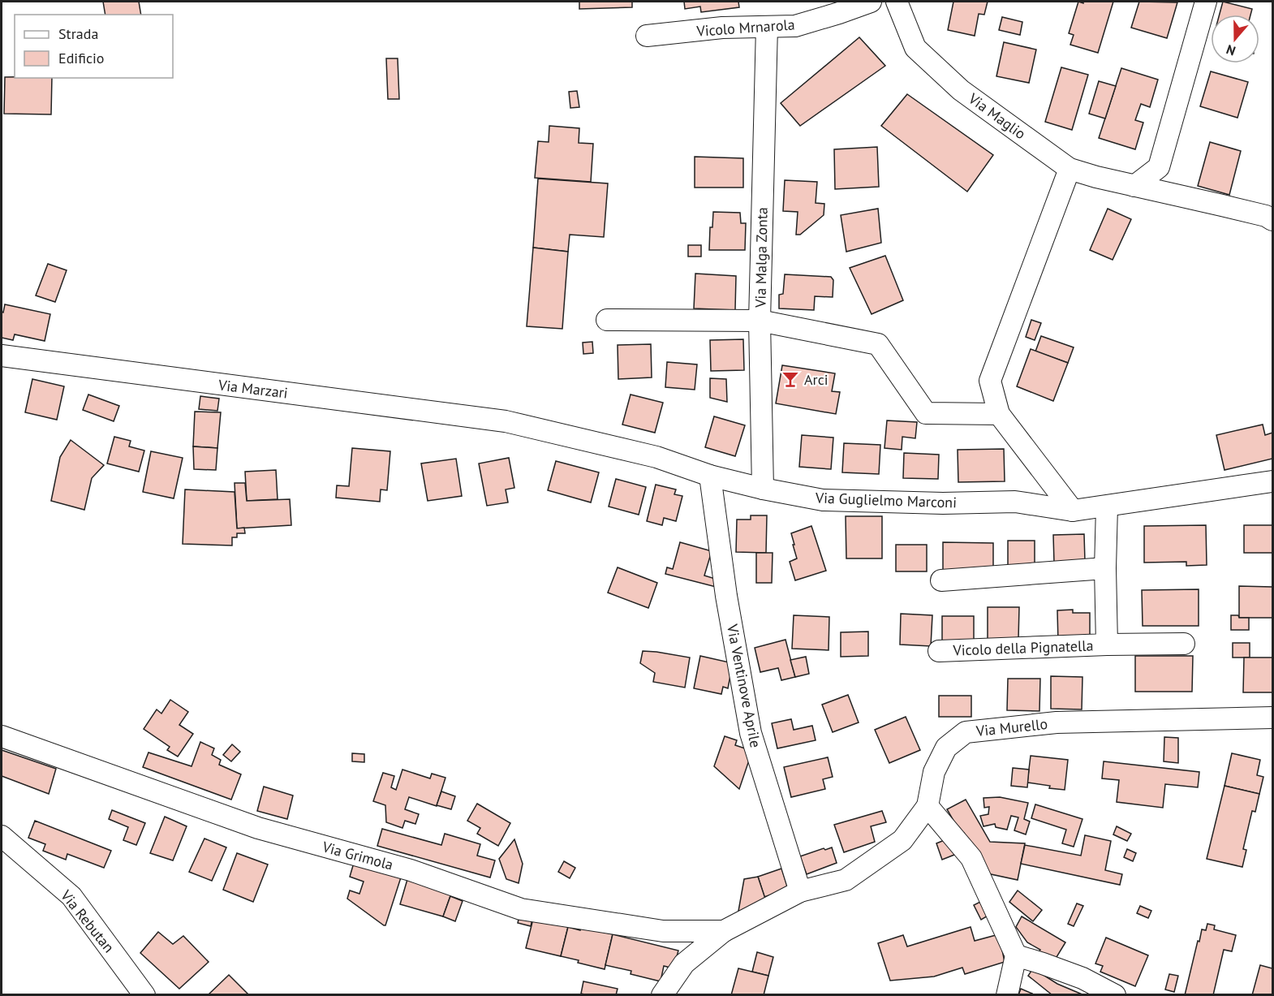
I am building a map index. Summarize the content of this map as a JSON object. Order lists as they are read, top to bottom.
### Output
{
  "streets": {
    "street": [
      "Vicolo Mrnarola",
      "Via Maglio",
      "Via Malga Zonta",
      "Via Marzari",
      "Via Guglielmo Marconi",
      "Vicolo della Pignatella",
      "Via Ventinove Aprile",
      "Via Murello",
      "Via Grimola",
      "Via Rebutan"
    ]
  },
  "crossings": [
    ["Vicolo Mrnarola", "Via Malga Zonta"],
    ["Via Malga Zonta", "Via Guglielmo Marconi"],
    ["Via Marzari", "Via Guglielmo Marconi"],
    ["Via Guglielmo Marconi", "Vicolo della Pignatella"],
    ["Via Guglielmo Marconi", "Via Ventinove Aprile"]
  ],
  "places": {
    "bar": ["Arci"]
  },
  "legend": ["Strada", "Edificio"],
  "north": "bottom"
}
